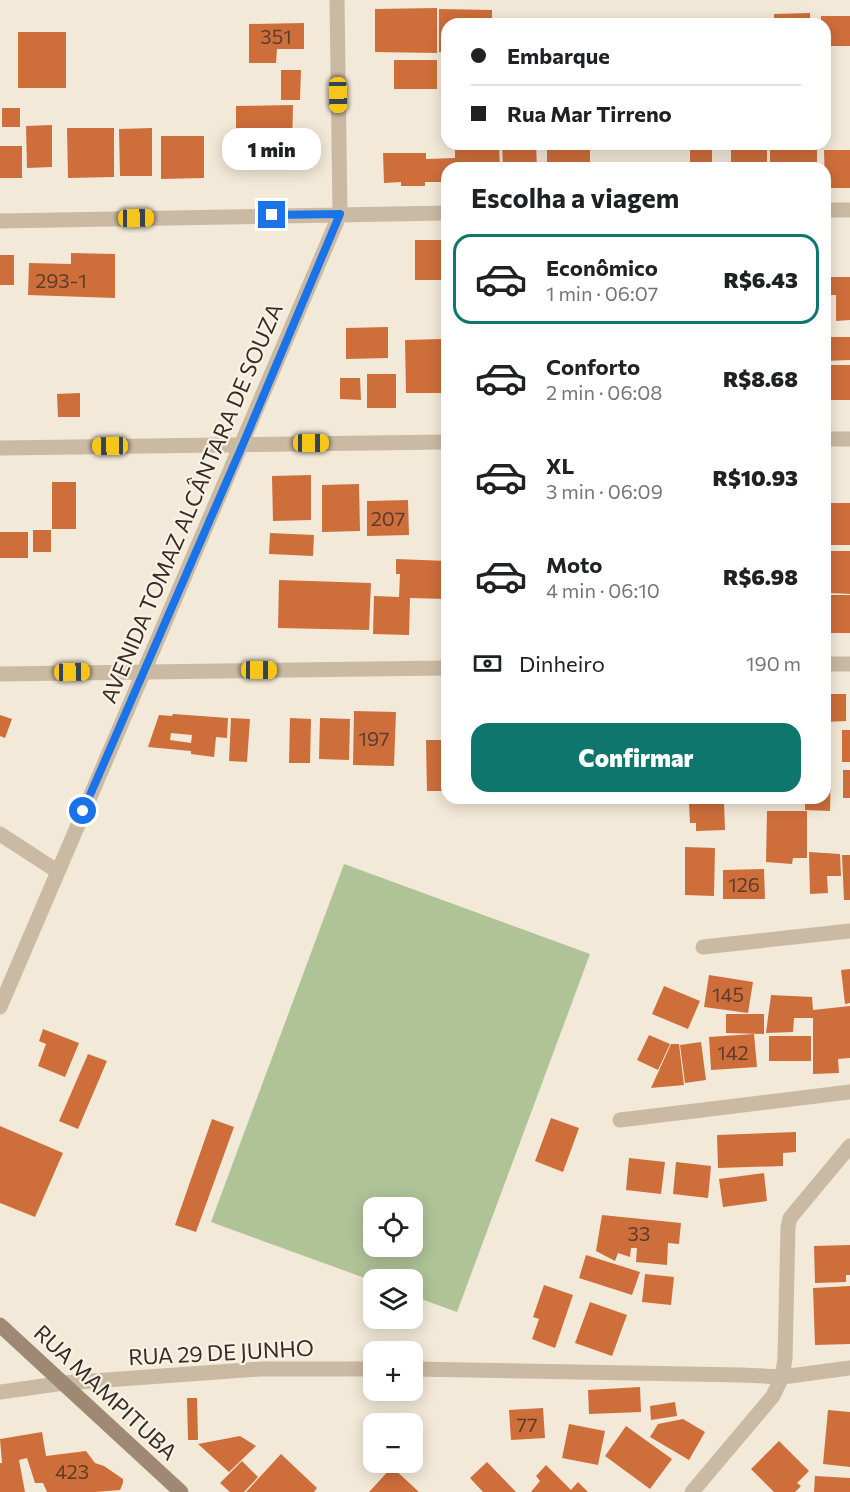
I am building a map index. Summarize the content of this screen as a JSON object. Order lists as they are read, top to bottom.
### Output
{
  "streets": {
    "main road": ["RUA MAMPITUBA"],
    "street": ["AVENIDA TOMAZ ALCÂNTARA DE SOUZA", "RUA 29 DE JUNHO"]
  },
  "crossings": [
    ["RUA 29 DE JUNHO", "RUA MAMPITUBA"]
  ],
  "house_numbers": [
    "351",
    "293-1",
    "207",
    "197",
    "126",
    "145",
    "142",
    "33",
    "77",
    "423"
  ],
  "page": {
    "banner": ["Embarque", "Rua Mar Tirreno"],
    "bubble": "1 min",
    "heading": "Escolha a viagem",
    "list": [
      {
        "name": "Econômico",
        "note": "1 min · 06:07",
        "value": "R$6.43"
      },
      {
        "name": "Conforto",
        "note": "2 min · 06:08",
        "value": "R$8.68"
      },
      {
        "name": "XL",
        "note": "3 min · 06:09",
        "value": "R$10.93"
      },
      {
        "name": "Moto",
        "note": "4 min · 06:10",
        "value": "R$6.98"
      }
    ],
    "pay": ["Dinheiro", "190 m"],
    "buttons": "Confirmar",
    "map_buttons": ["+", "−"]
  }
}
